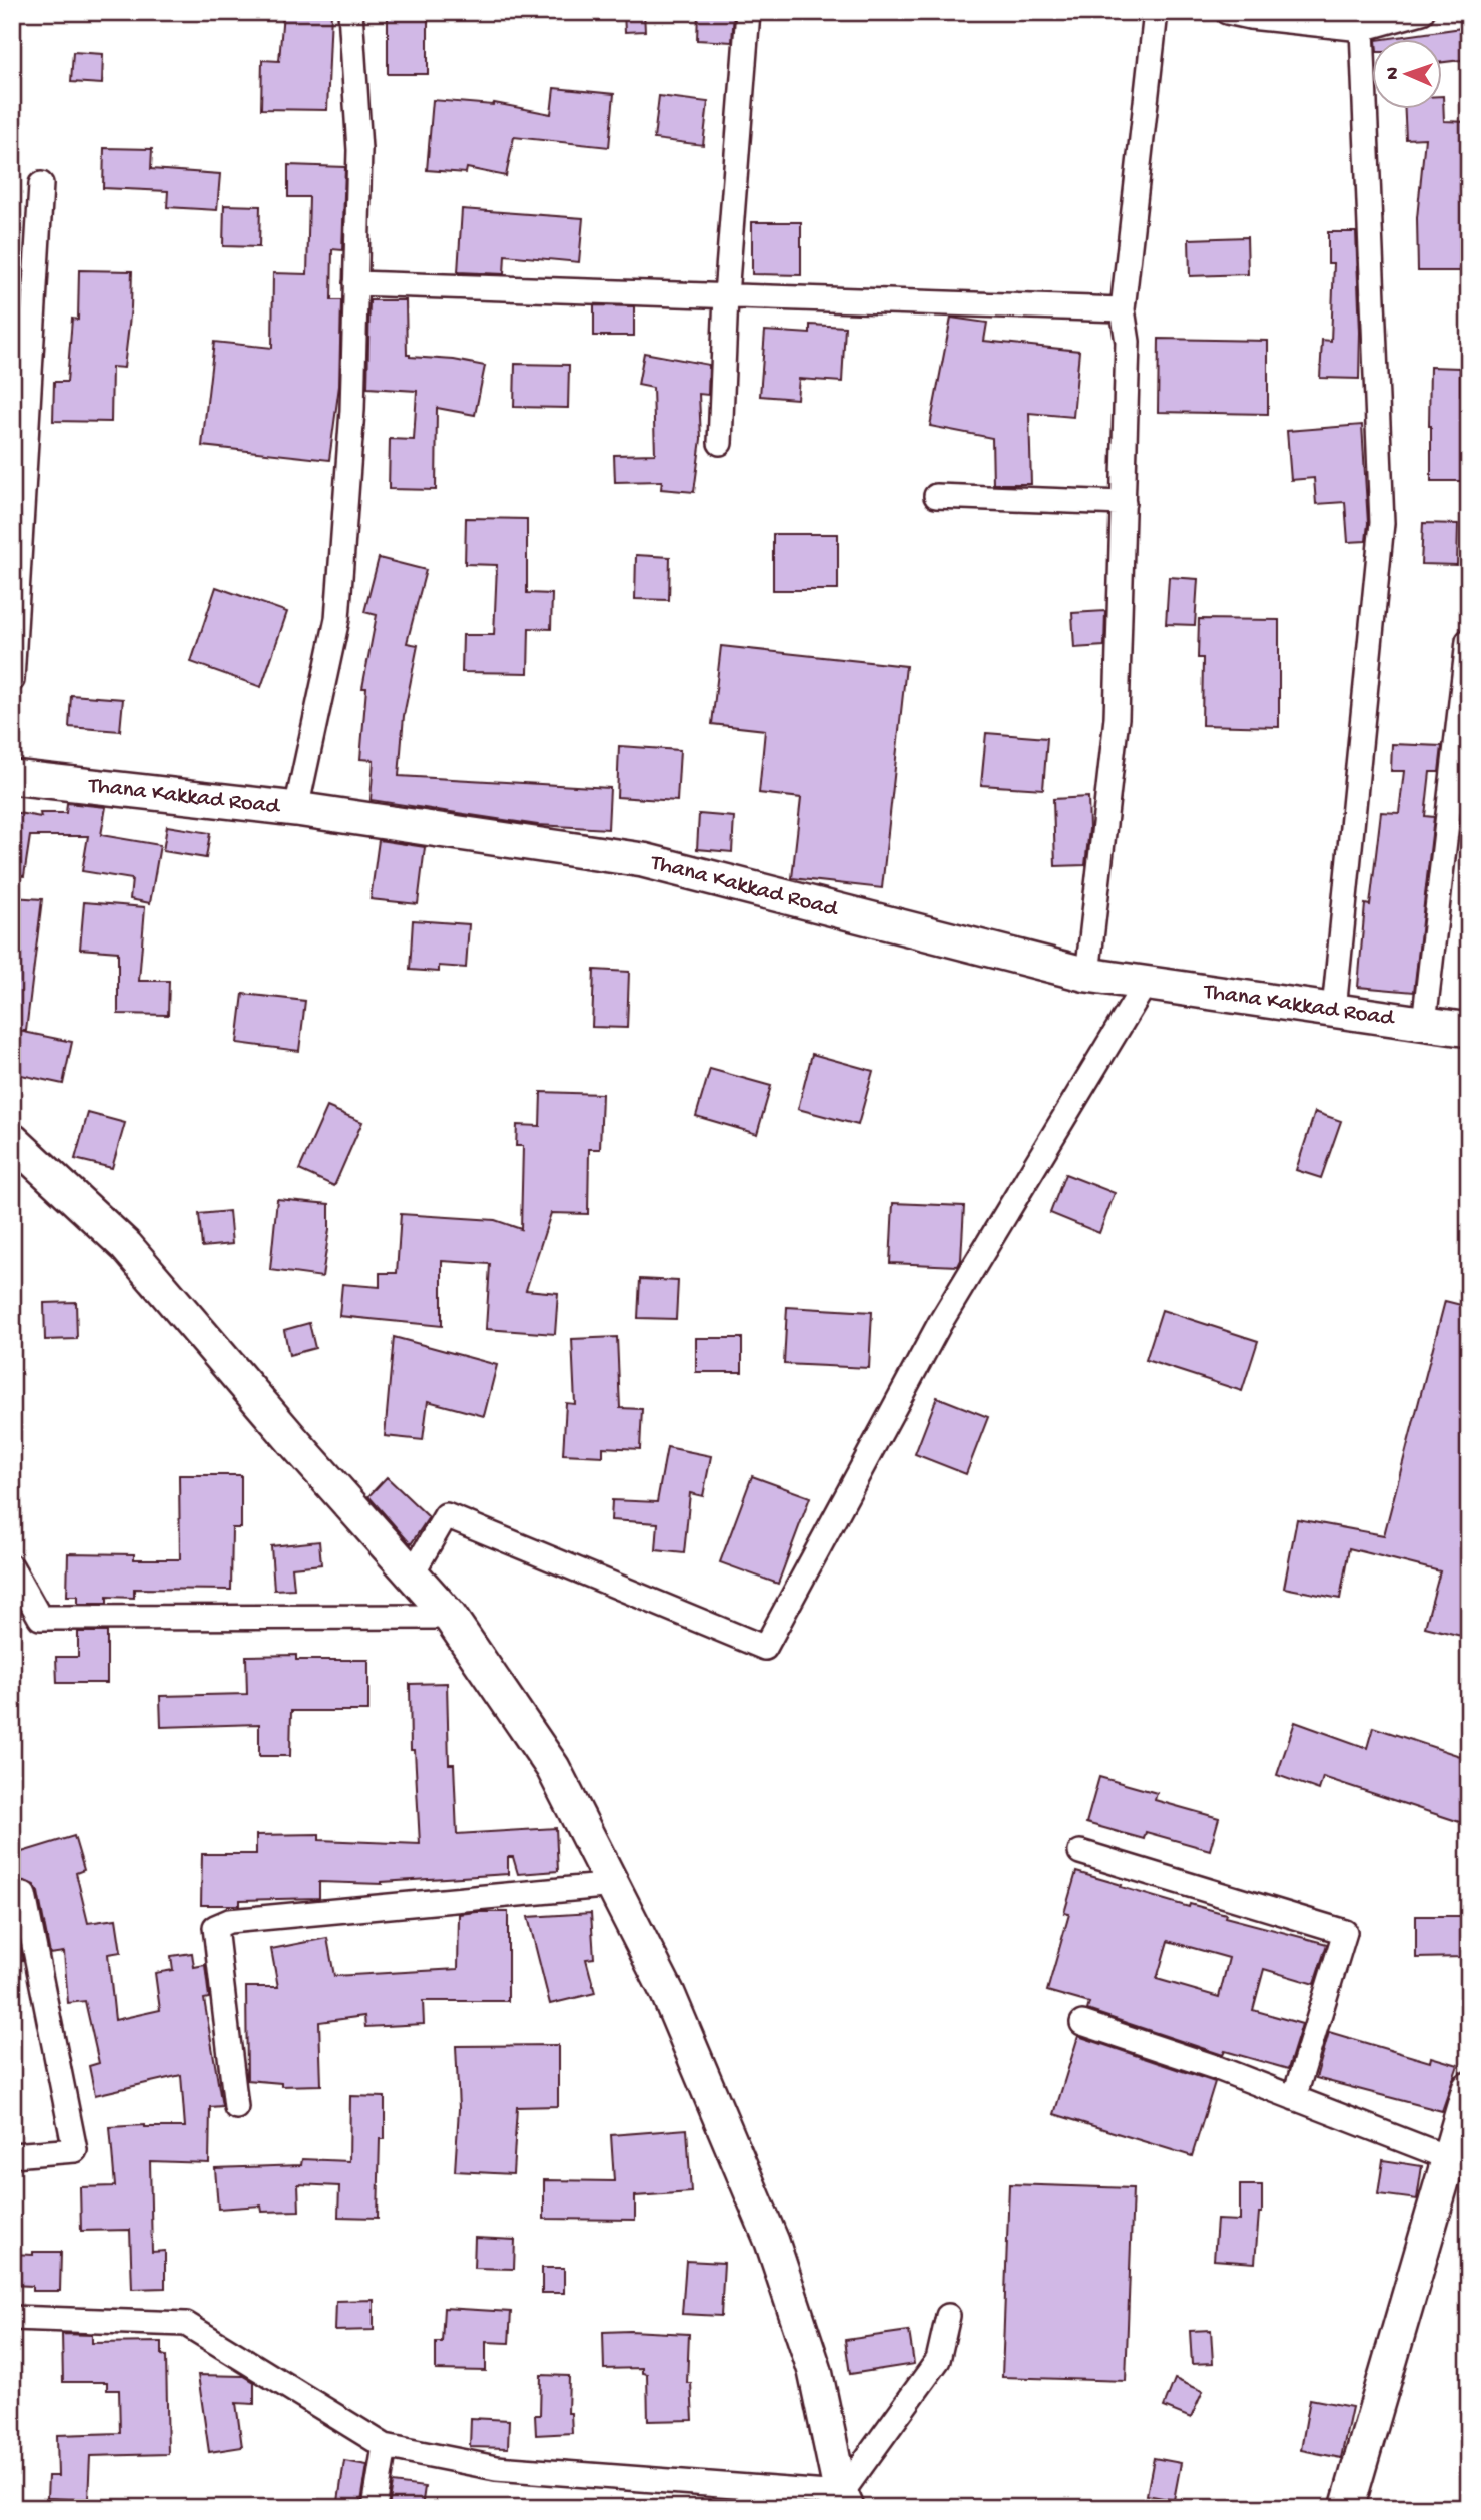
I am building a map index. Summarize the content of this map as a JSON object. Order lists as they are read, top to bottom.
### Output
{
  "streets": {
    "main road": ["Thana Kakkad Road"]
  },
  "north": "left"
}
